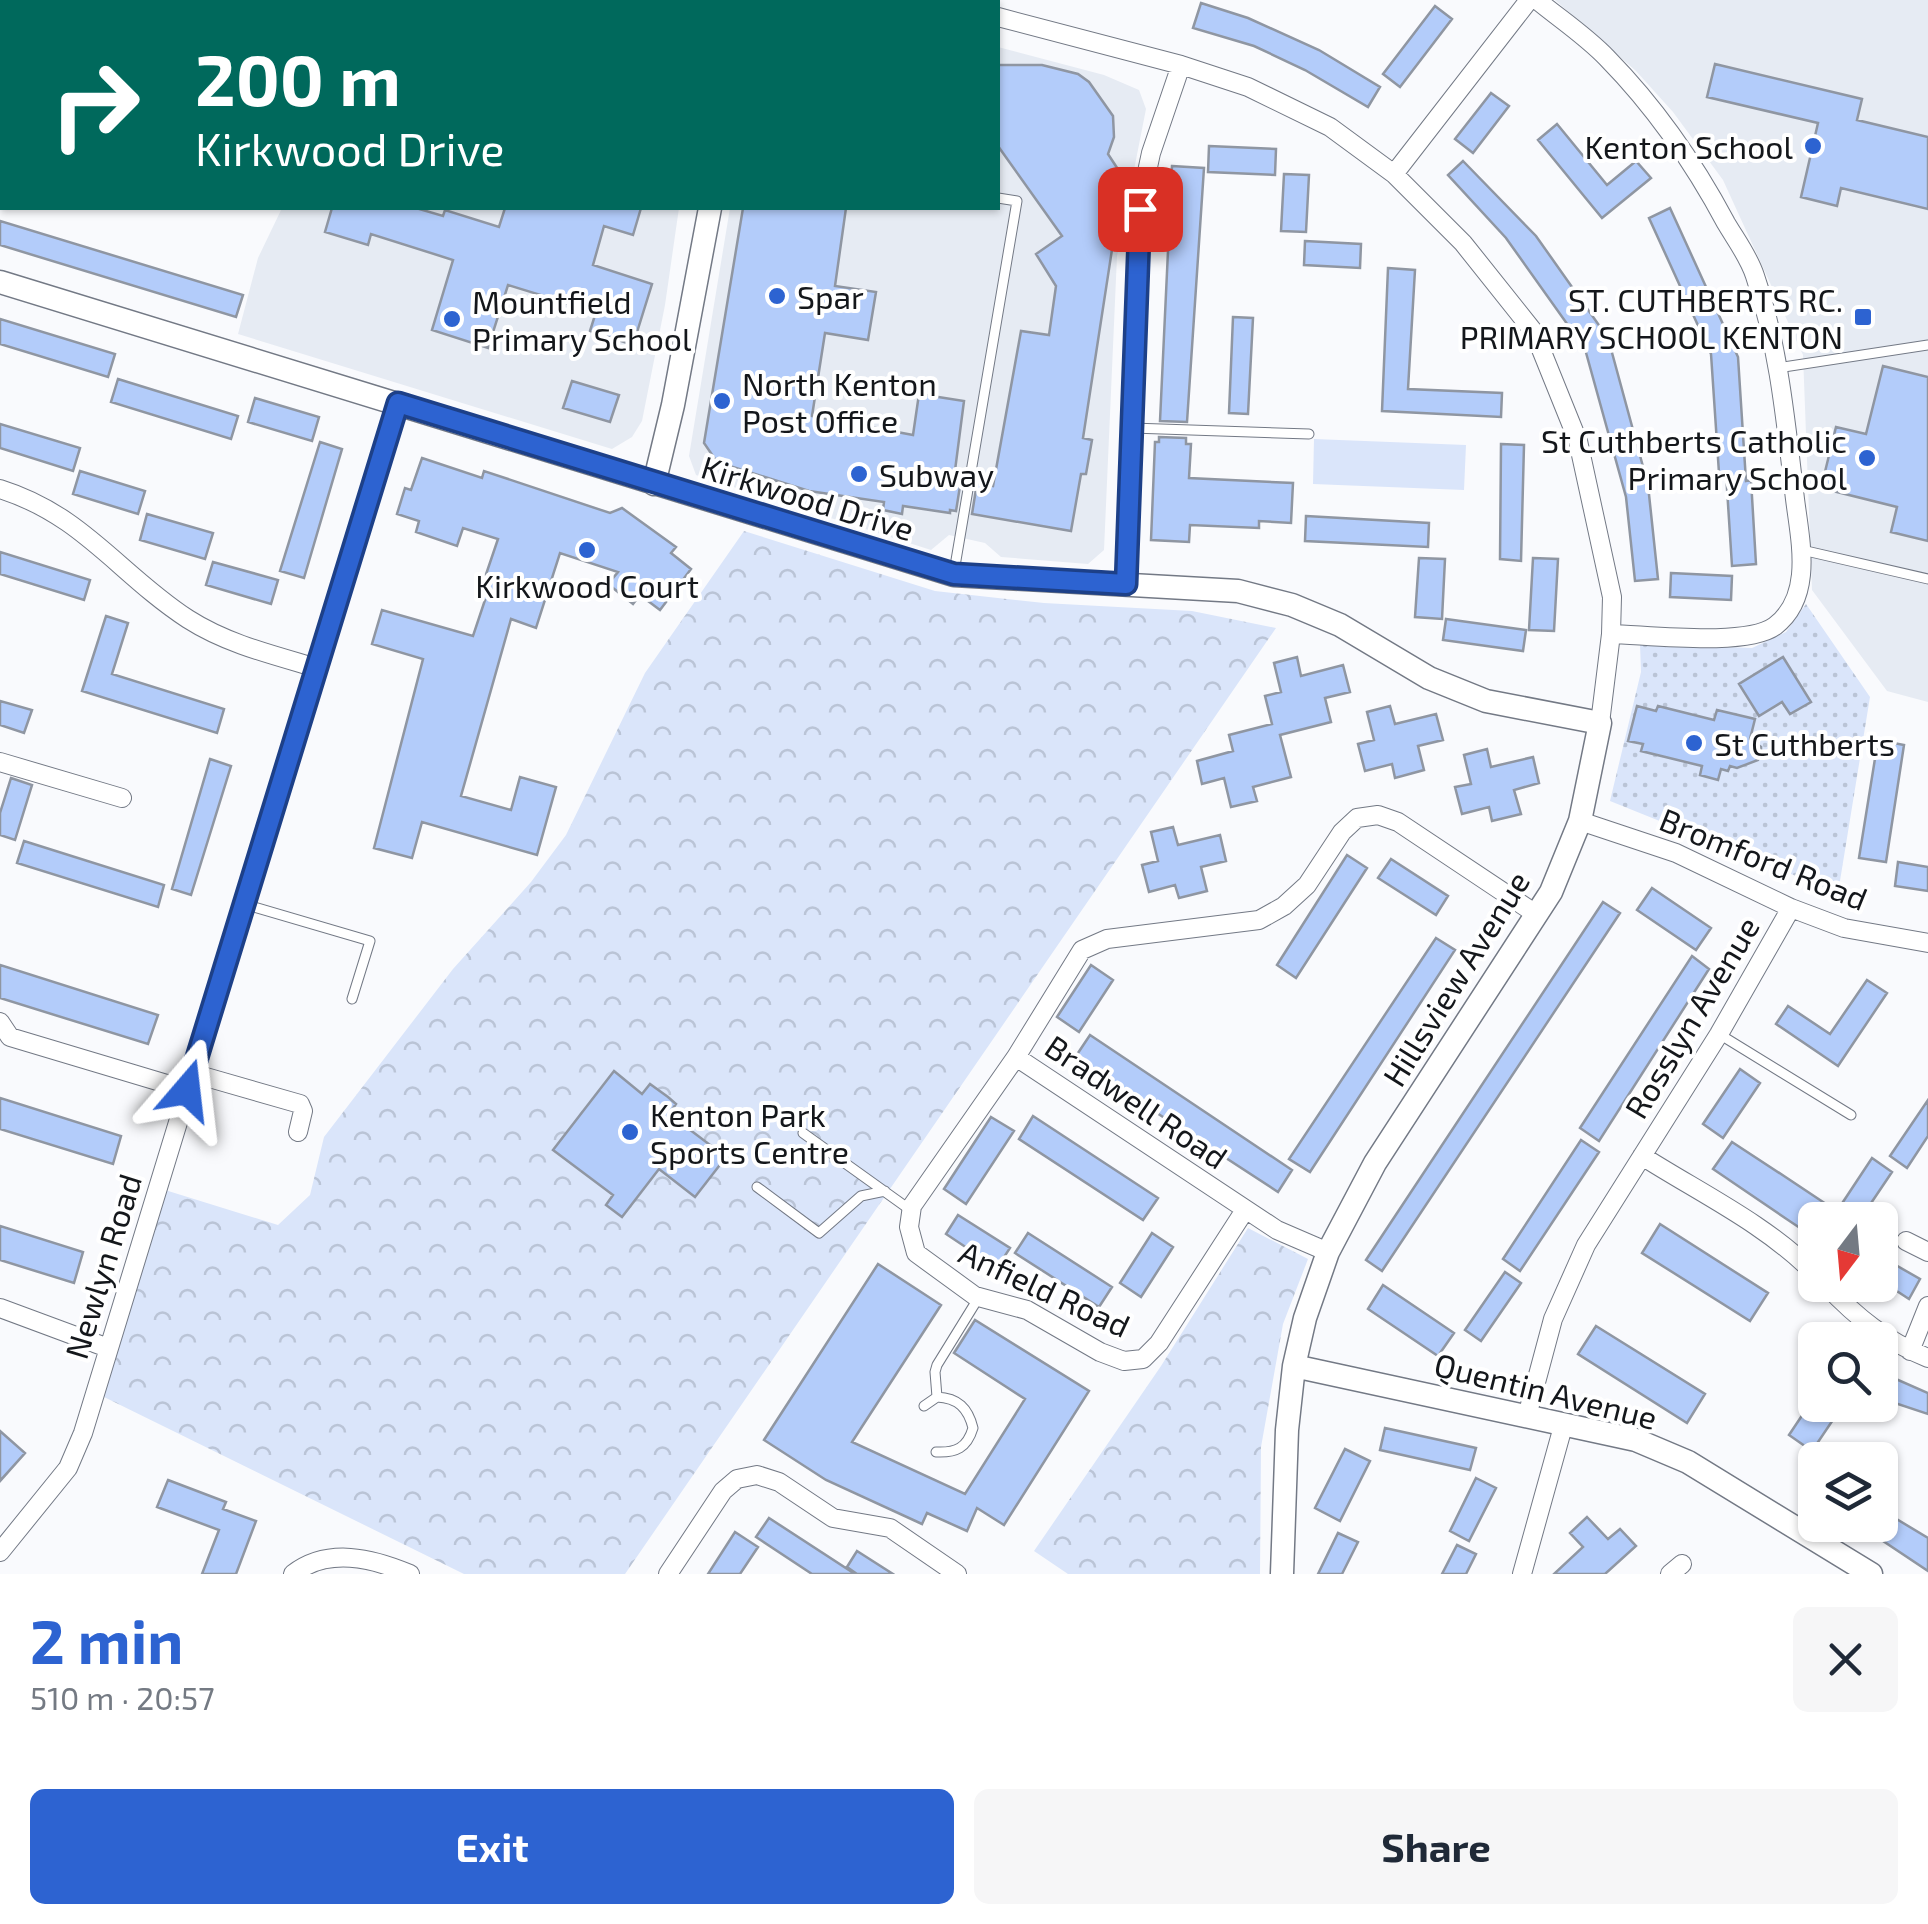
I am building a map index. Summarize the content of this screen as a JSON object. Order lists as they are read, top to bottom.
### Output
{
  "streets": {
    "street": [
      "Kirkwood Drive",
      "Bromford Road",
      "Hillsview Avenue",
      "Rosslyn Avenue",
      "Bradwell Road",
      "Newlyn Road",
      "Anfield Road",
      "Quentin Avenue"
    ]
  },
  "crossings": [
    ["Kirkwood Drive", "Hillsview Avenue"],
    ["Kirkwood Drive", "Newlyn Road"],
    ["Bromford Road", "Hillsview Avenue"],
    ["Bromford Road", "Rosslyn Avenue"],
    ["Hillsview Avenue", "Bradwell Road"],
    ["Hillsview Avenue", "Quentin Avenue"],
    ["Rosslyn Avenue", "Quentin Avenue"],
    ["Bradwell Road", "Anfield Road"]
  ],
  "places": {
    "other": [
      "Kenton School",
      "Spar",
      "Mountfield Primary School",
      "North Kenton Post Office",
      "St Cuthberts Catholic Primary School",
      "Subway",
      "Kirkwood Court",
      "St Cuthberts",
      "Kenton Park Sports Centre"
    ],
    "transit": ["ST. CUTHBERTS RC. PRIMARY SCHOOL KENTON"]
  },
  "north": "bottom",
  "page": {
    "turn": ["200 m", "Kirkwood Drive"],
    "heading": ["2 min", "510 m · 20:57"],
    "buttons": ["Exit", "Share"]
  }
}
